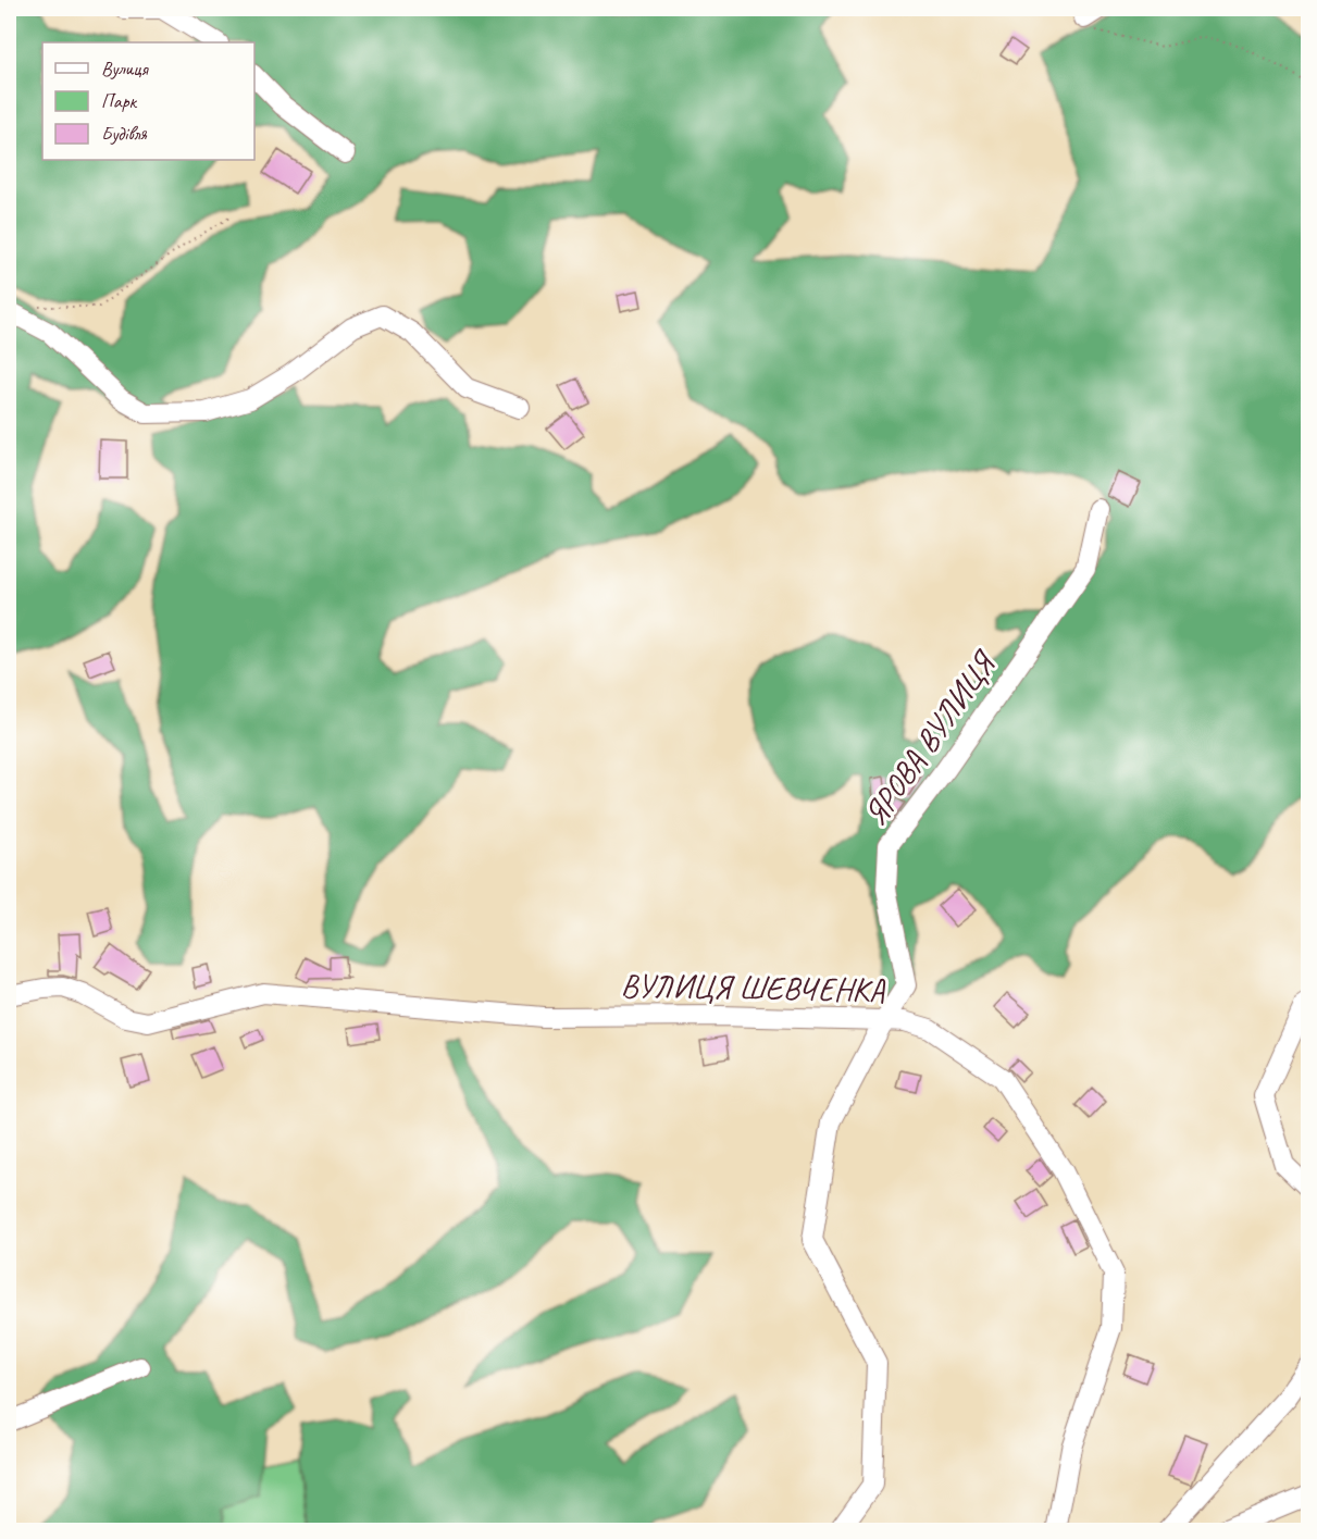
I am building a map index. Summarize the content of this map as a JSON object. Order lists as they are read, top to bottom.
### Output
{
  "streets": {
    "street": ["ЯРОВА ВУЛИЦЯ", "ВУЛИЦЯ ШЕВЧЕНКА"]
  },
  "crossings": [
    ["ЯРОВА ВУЛИЦЯ", "ВУЛИЦЯ ШЕВЧЕНКА"]
  ],
  "legend": ["Вулиця", "Парк", "Будівля"]
}
